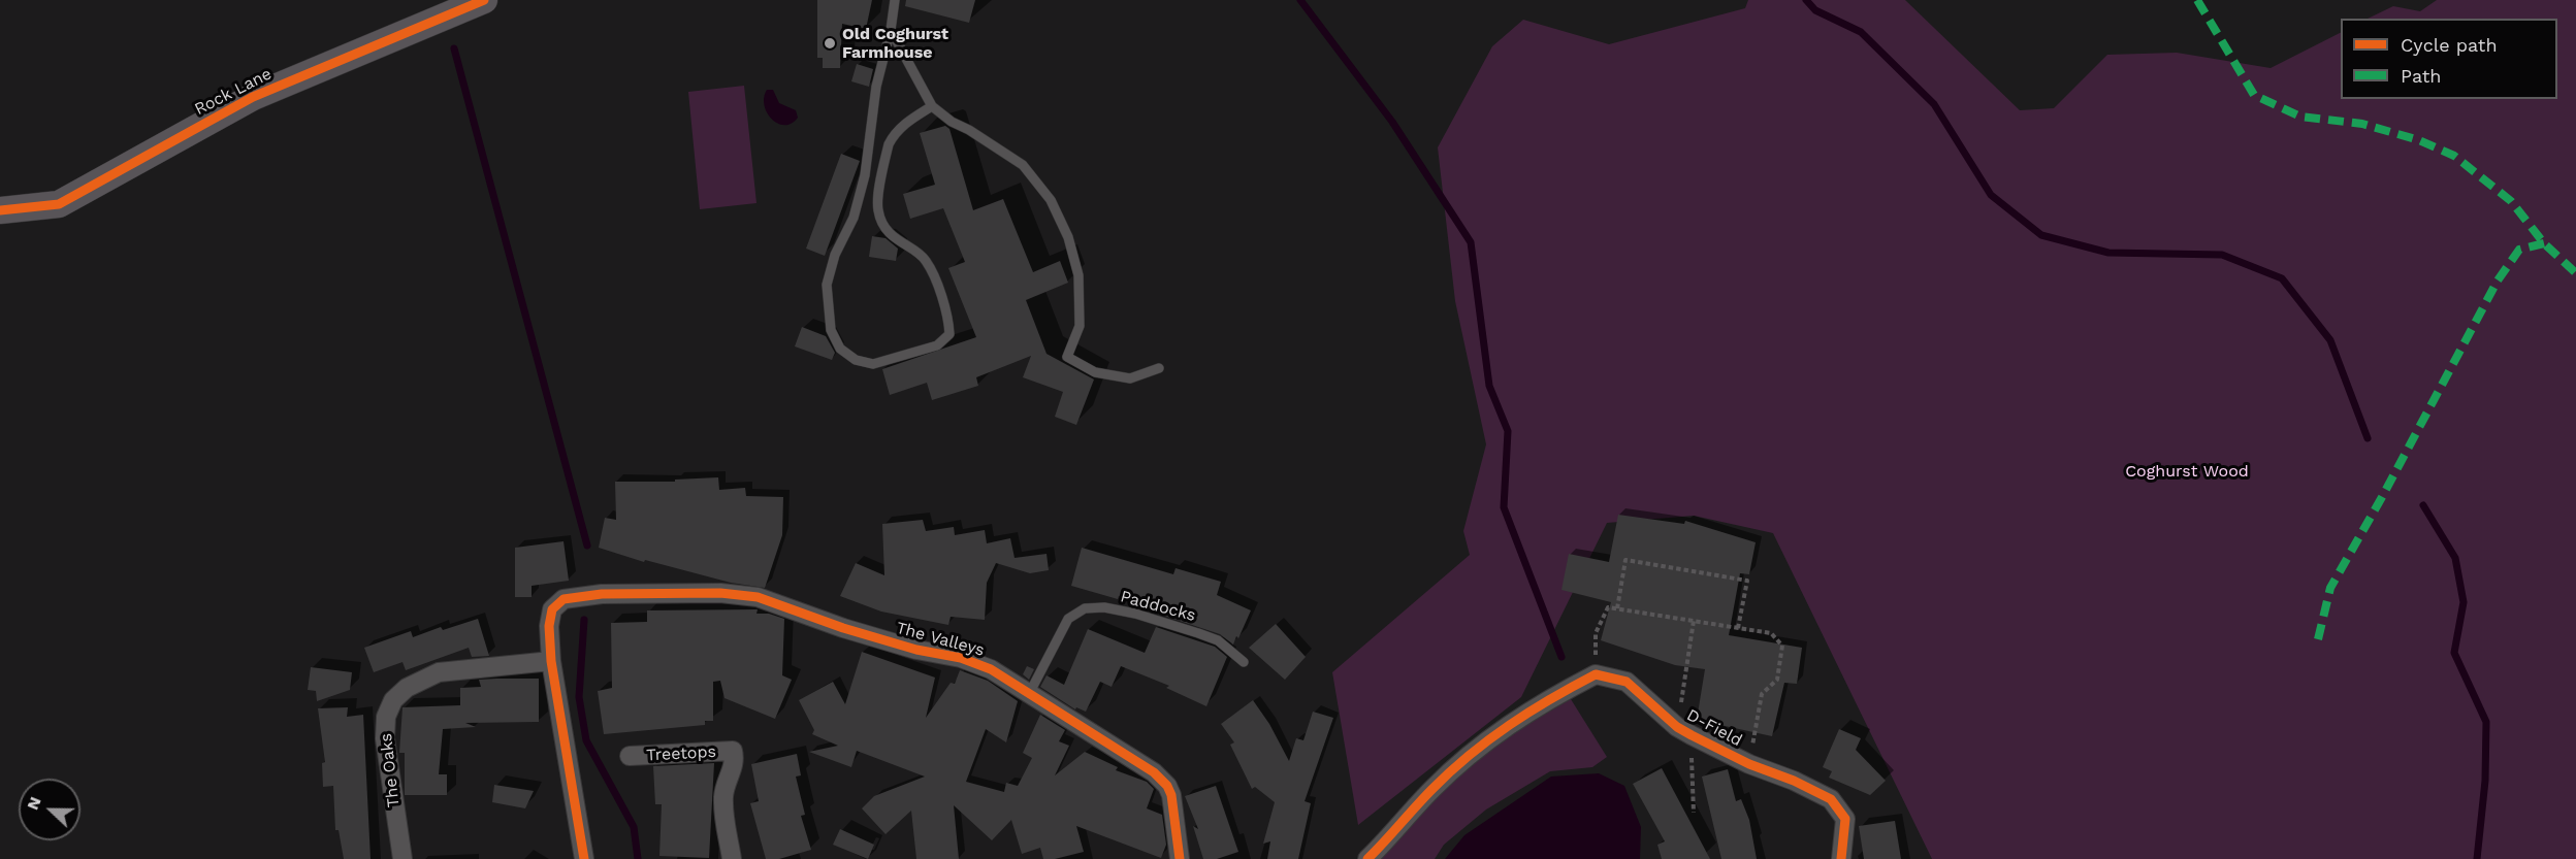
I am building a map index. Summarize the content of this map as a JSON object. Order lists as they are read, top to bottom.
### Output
{
  "streets": {
    "street": [
      "Rock Lane",
      "The Valleys",
      "D-Field",
      "Treetops",
      "The Oaks"
    ],
    "lane": ["Paddocks"]
  },
  "crossings": [
    ["Paddocks", "The Valleys"],
    ["The Valleys", "The Oaks"]
  ],
  "parks": ["Coghurst Wood"],
  "places": ["Old Coghurst Farmhouse"],
  "legend": ["Cycle path", "Path"],
  "north": "left"
}
